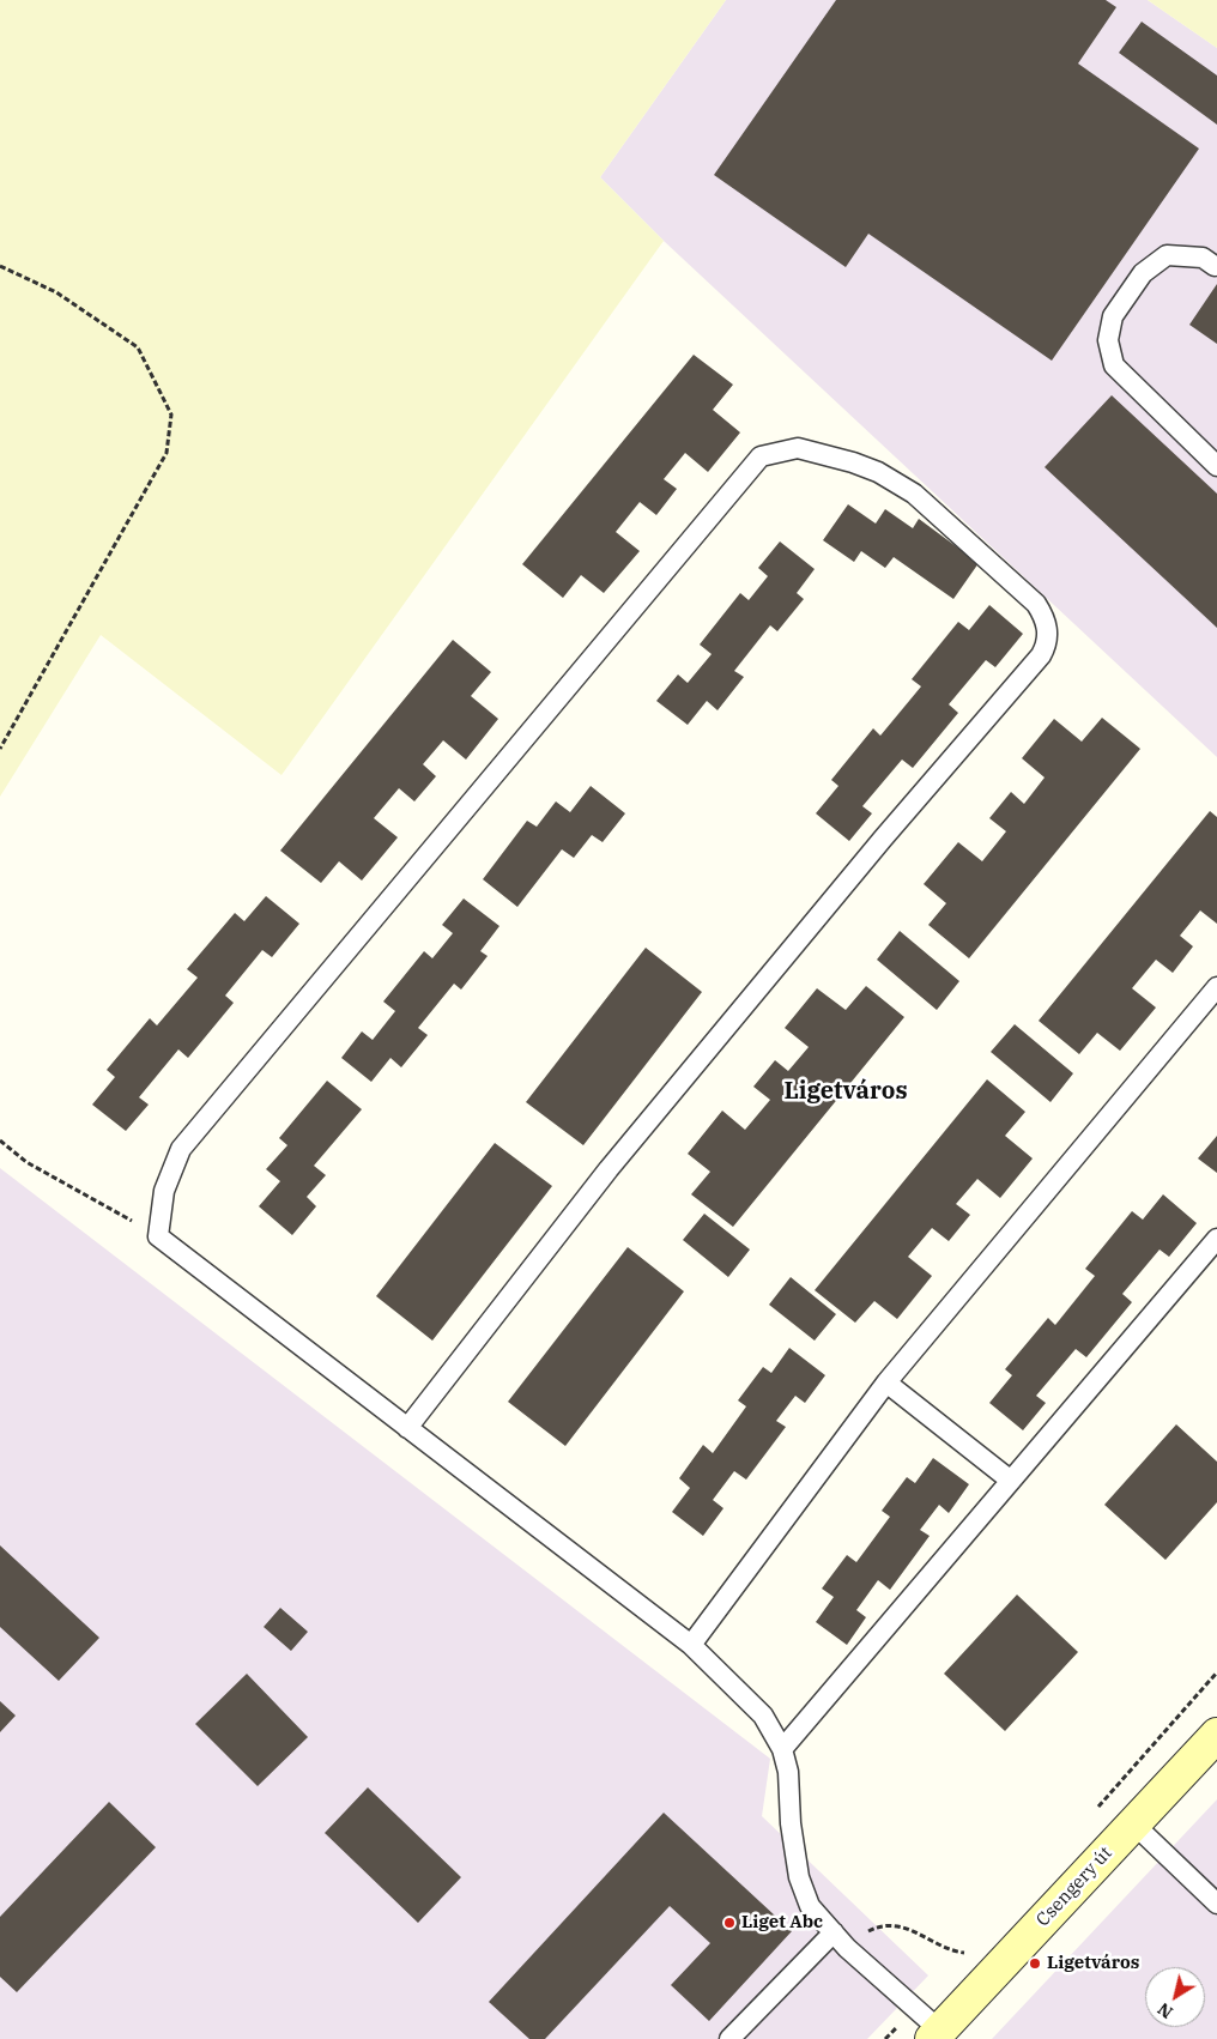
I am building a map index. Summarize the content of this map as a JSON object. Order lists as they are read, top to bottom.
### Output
{
  "streets": {
    "main road": ["Csengery út"]
  },
  "districts": ["Ligetváros"],
  "places": ["Liget Abc", "Ligetváros"],
  "north": "bottom left"
}
